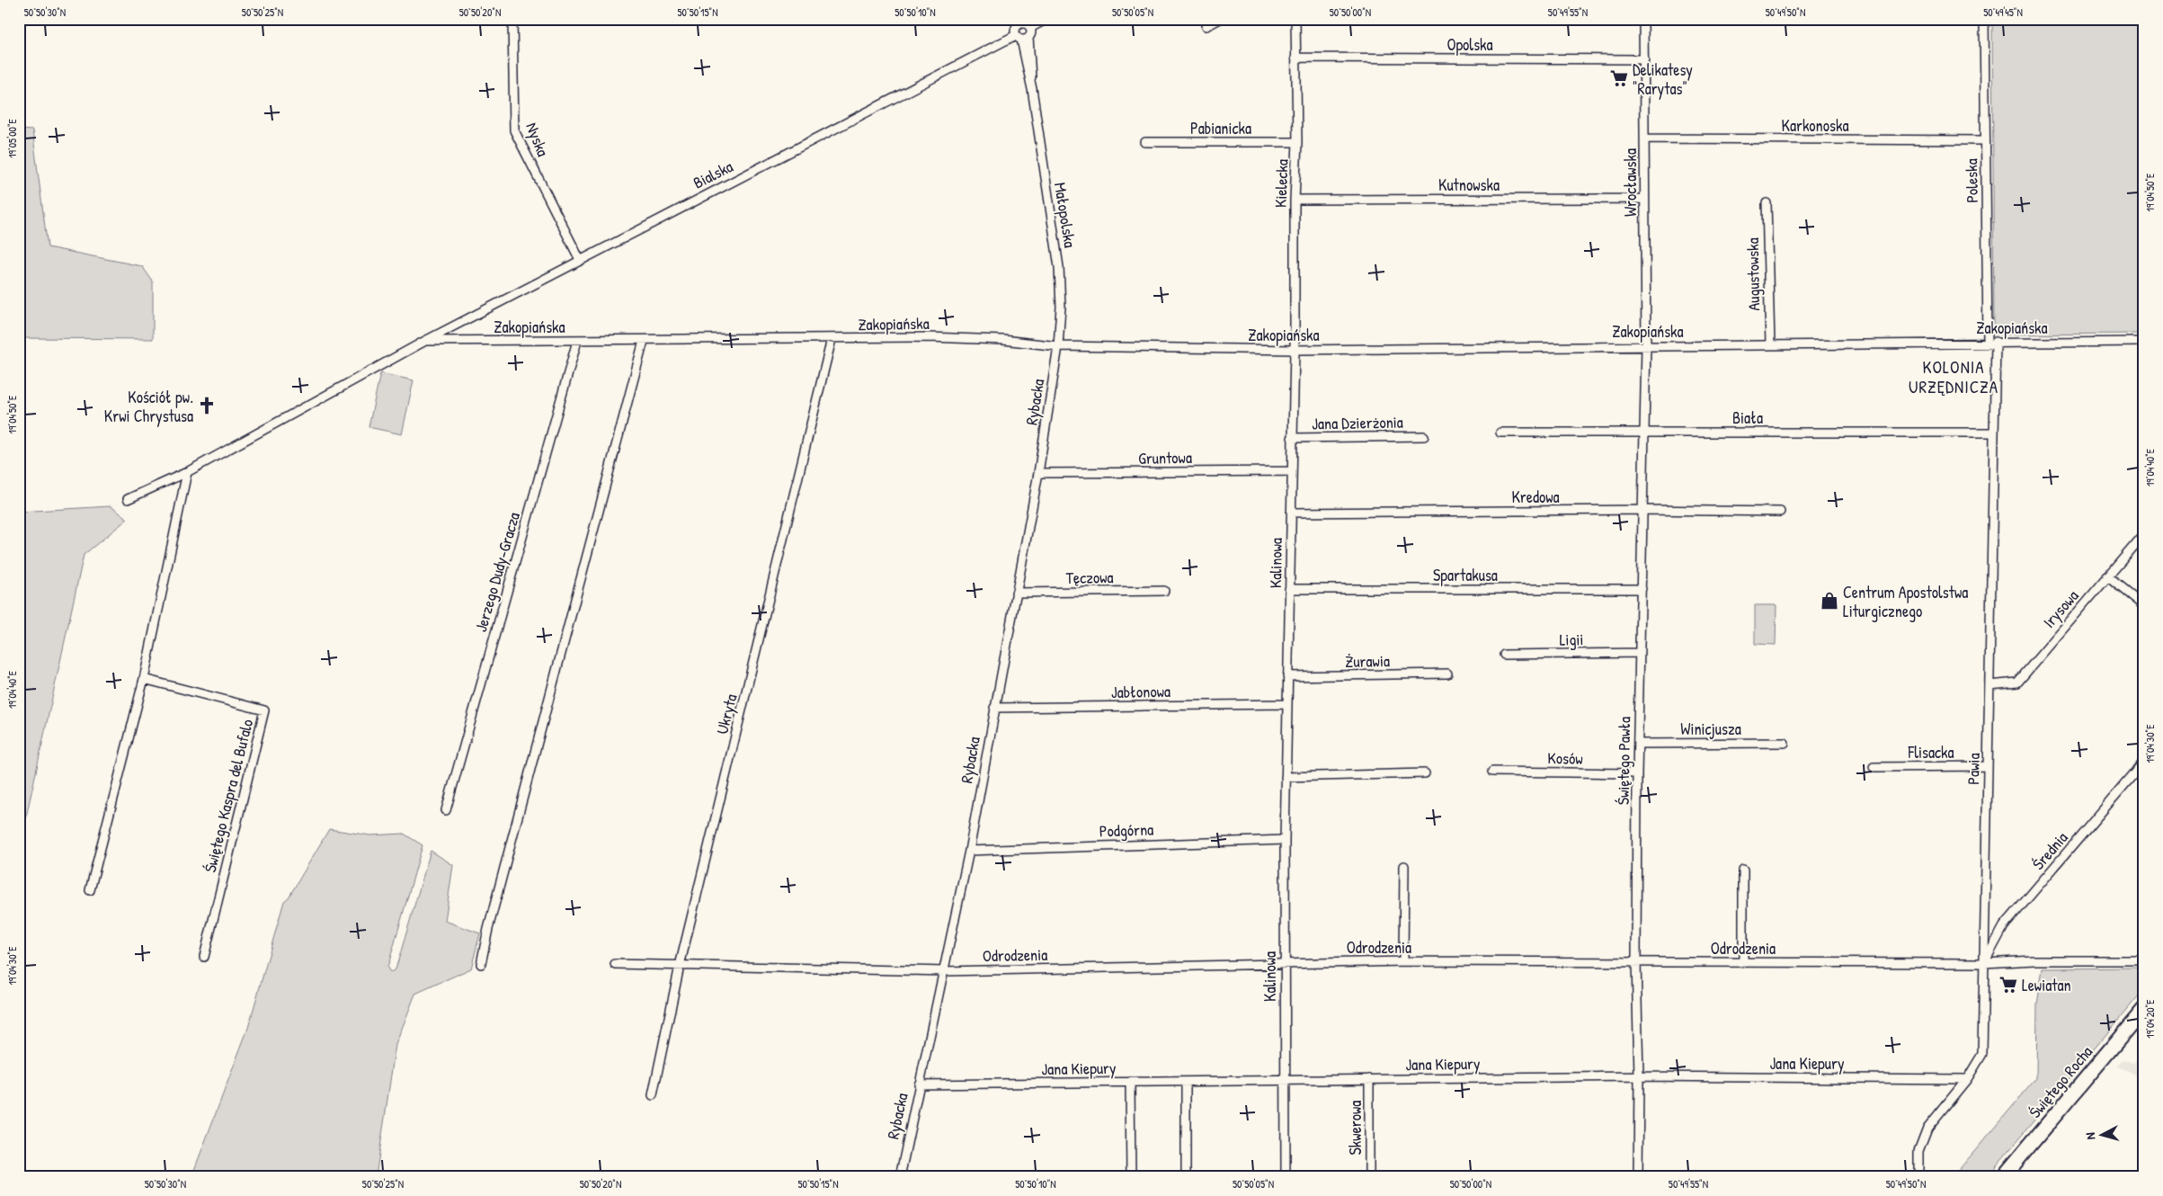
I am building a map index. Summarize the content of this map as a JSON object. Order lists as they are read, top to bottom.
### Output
{
  "streets": {
    "main road": ["Świętego Rocha"],
    "street": [
      "Opolska",
      "Karkonoska",
      "Pabianicka",
      "Nyska",
      "Bialska",
      "Poleska",
      "Wrocławska",
      "Kielecka",
      "Kutnowska",
      "Małopolska",
      "Augustowska",
      "Zakopiańska",
      "Rybacka",
      "Biała",
      "Jana Dzierżonia",
      "Gruntowa",
      "Kredowa",
      "Kalinowa",
      "Jerzego Dudy-Gracza",
      "Spartakusa",
      "Tęczowa",
      "Irysowa",
      "Ligii",
      "Żurawia",
      "Jabłonowa",
      "Ukryta",
      "Winicjusza",
      "Flisacka",
      "Kosów",
      "Świętego Pawła",
      "Pawia",
      "Świętego Kaspra del Bufalo",
      "Podgórna",
      "Średnia",
      "Odrodzenia",
      "Jana Kiepury",
      "Skwerowa"
    ]
  },
  "crossings": [
    ["Opolska", "Wrocławska"],
    ["Opolska", "Kielecka"],
    ["Karkonoska", "Poleska"],
    ["Karkonoska", "Wrocławska"],
    ["Pabianicka", "Kielecka"],
    ["Nyska", "Bialska"],
    ["Bialska", "Małopolska"],
    ["Bialska", "Zakopiańska"],
    ["Poleska", "Zakopiańska"],
    ["Poleska", "Pawia"],
    ["Wrocławska", "Kutnowska"],
    ["Wrocławska", "Zakopiańska"],
    ["Wrocławska", "Świętego Pawła"],
    ["Kielecka", "Kutnowska"],
    ["Kielecka", "Zakopiańska"],
    ["Kielecka", "Kalinowa"],
    ["Małopolska", "Zakopiańska"],
    ["Małopolska", "Rybacka"],
    ["Augustowska", "Zakopiańska"],
    ["Zakopiańska", "Rybacka"],
    ["Zakopiańska", "Kalinowa"],
    ["Zakopiańska", "Jerzego Dudy-Gracza"],
    ["Zakopiańska", "Ukryta"],
    ["Zakopiańska", "Świętego Pawła"],
    ["Zakopiańska", "Pawia"],
    ["Rybacka", "Gruntowa"],
    ["Rybacka", "Tęczowa"],
    ["Rybacka", "Jabłonowa"],
    ["Rybacka", "Podgórna"],
    ["Rybacka", "Odrodzenia"],
    ["Rybacka", "Jana Kiepury"],
    ["Biała", "Świętego Pawła"],
    ["Biała", "Pawia"],
    ["Jana Dzierżonia", "Kalinowa"],
    ["Gruntowa", "Kalinowa"],
    ["Kredowa", "Kalinowa"],
    ["Kredowa", "Świętego Pawła"],
    ["Kalinowa", "Spartakusa"],
    ["Kalinowa", "Żurawia"],
    ["Kalinowa", "Jabłonowa"],
    ["Kalinowa", "Podgórna"],
    ["Kalinowa", "Odrodzenia"],
    ["Kalinowa", "Jana Kiepury"],
    ["Spartakusa", "Świętego Pawła"],
    ["Irysowa", "Pawia"],
    ["Ligii", "Świętego Pawła"],
    ["Ukryta", "Odrodzenia"],
    ["Winicjusza", "Świętego Pawła"],
    ["Flisacka", "Pawia"],
    ["Kosów", "Świętego Pawła"],
    ["Świętego Pawła", "Odrodzenia"],
    ["Świętego Pawła", "Jana Kiepury"],
    ["Pawia", "Średnia"],
    ["Pawia", "Odrodzenia"],
    ["Pawia", "Jana Kiepury"],
    ["Średnia", "Odrodzenia"],
    ["Jana Kiepury", "Skwerowa"]
  ],
  "districts": ["KOLONIA URZĘDNICZA"],
  "places": {
    "supermarket": ["Delikatesy \"Rarytas\"", "Lewiatan"],
    "church": ["Kościół pw. Krwi Chrystusa"],
    "shop": ["Centrum Apostolstwa Liturgicznego"]
  },
  "north": "left",
  "coordinates": [
    "50°50'30\"N",
    "50°50'25\"N",
    "50°50'20\"N",
    "50°50'15\"N",
    "50°50'10\"N",
    "50°50'05\"N",
    "50°50'00\"N",
    "50°49'55\"N",
    "50°49'50\"N",
    "50°49'45\"N",
    "19°05'00\"E",
    "19°04'50\"E",
    "19°04'40\"E",
    "19°04'30\"E",
    "19°04'20\"E"
  ]
}
